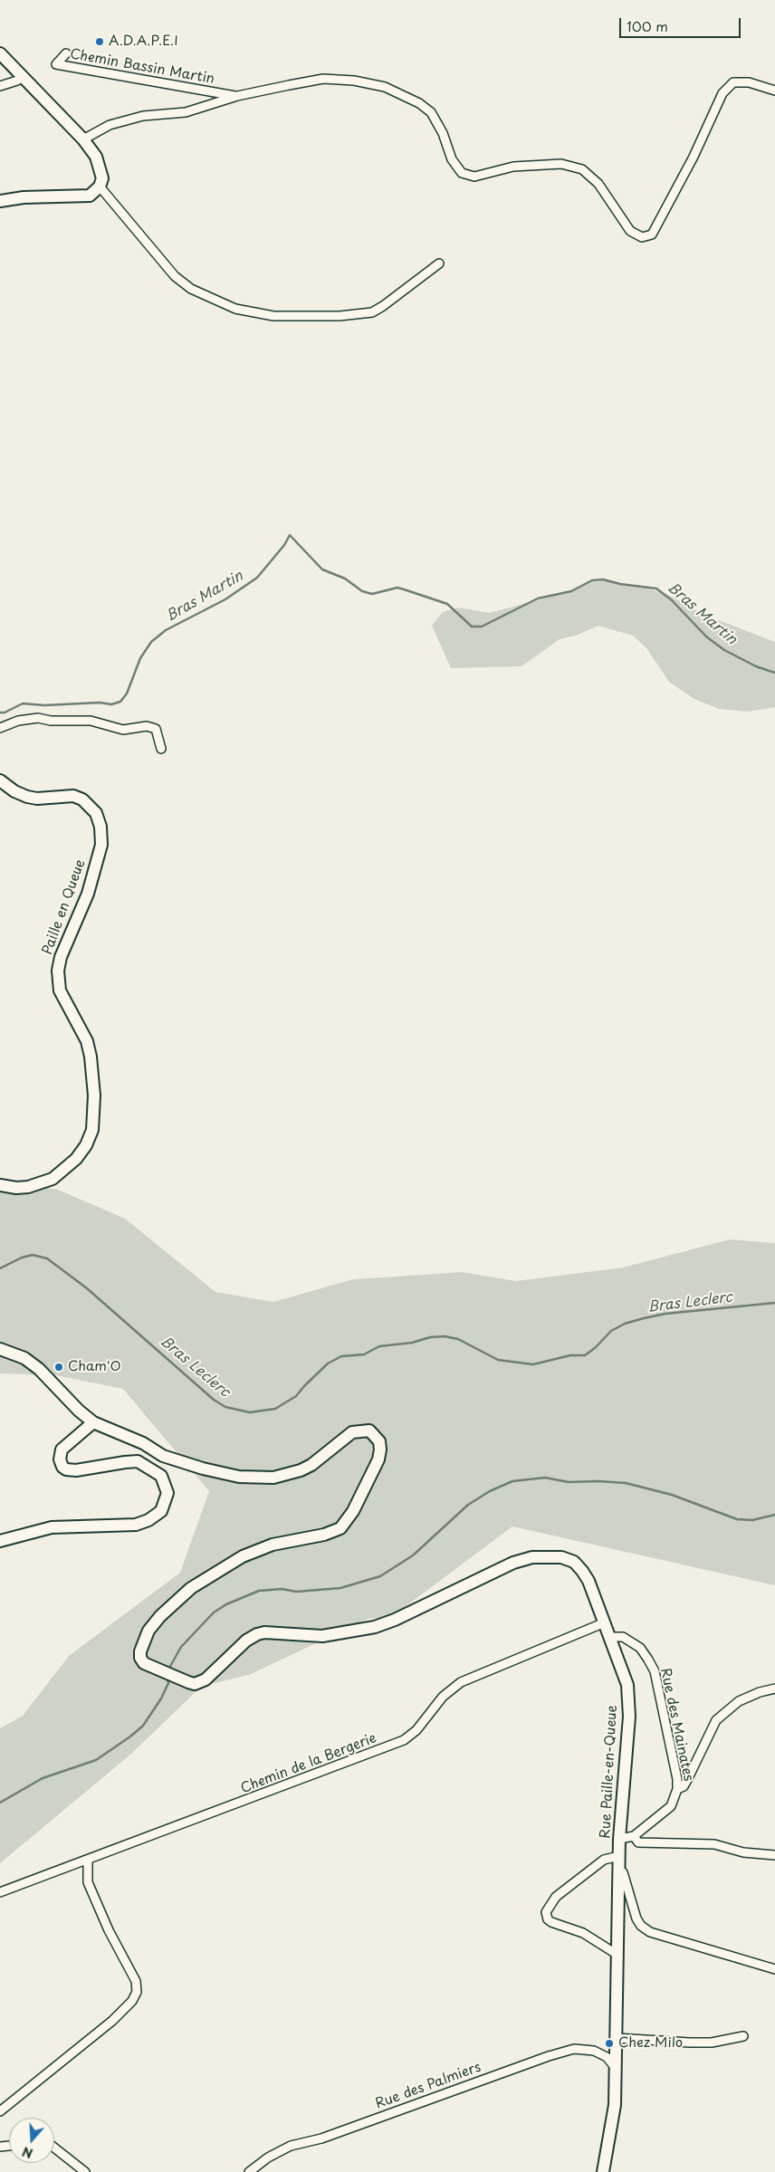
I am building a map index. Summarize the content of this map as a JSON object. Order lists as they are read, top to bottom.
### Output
{
  "streets": {
    "main road": ["Paille en Queue", "Rue Paille-en-Queue"],
    "street": [
      "Chemin Bassin Martin",
      "Rue des Mainates",
      "Chemin de la Bergerie",
      "Rue des Palmiers"
    ]
  },
  "crossings": [
    ["Rue des Mainates", "Rue Paille-en-Queue"],
    ["Chemin de la Bergerie", "Rue Paille-en-Queue"],
    ["Rue Paille-en-Queue", "Rue des Palmiers"]
  ],
  "water": ["Bras Martin", "Bras Leclerc"],
  "places": ["A.D.A.P.E.I", "Cham'O", "Chez Milo"],
  "scale_bar": "100 m",
  "north": "bottom"
}
